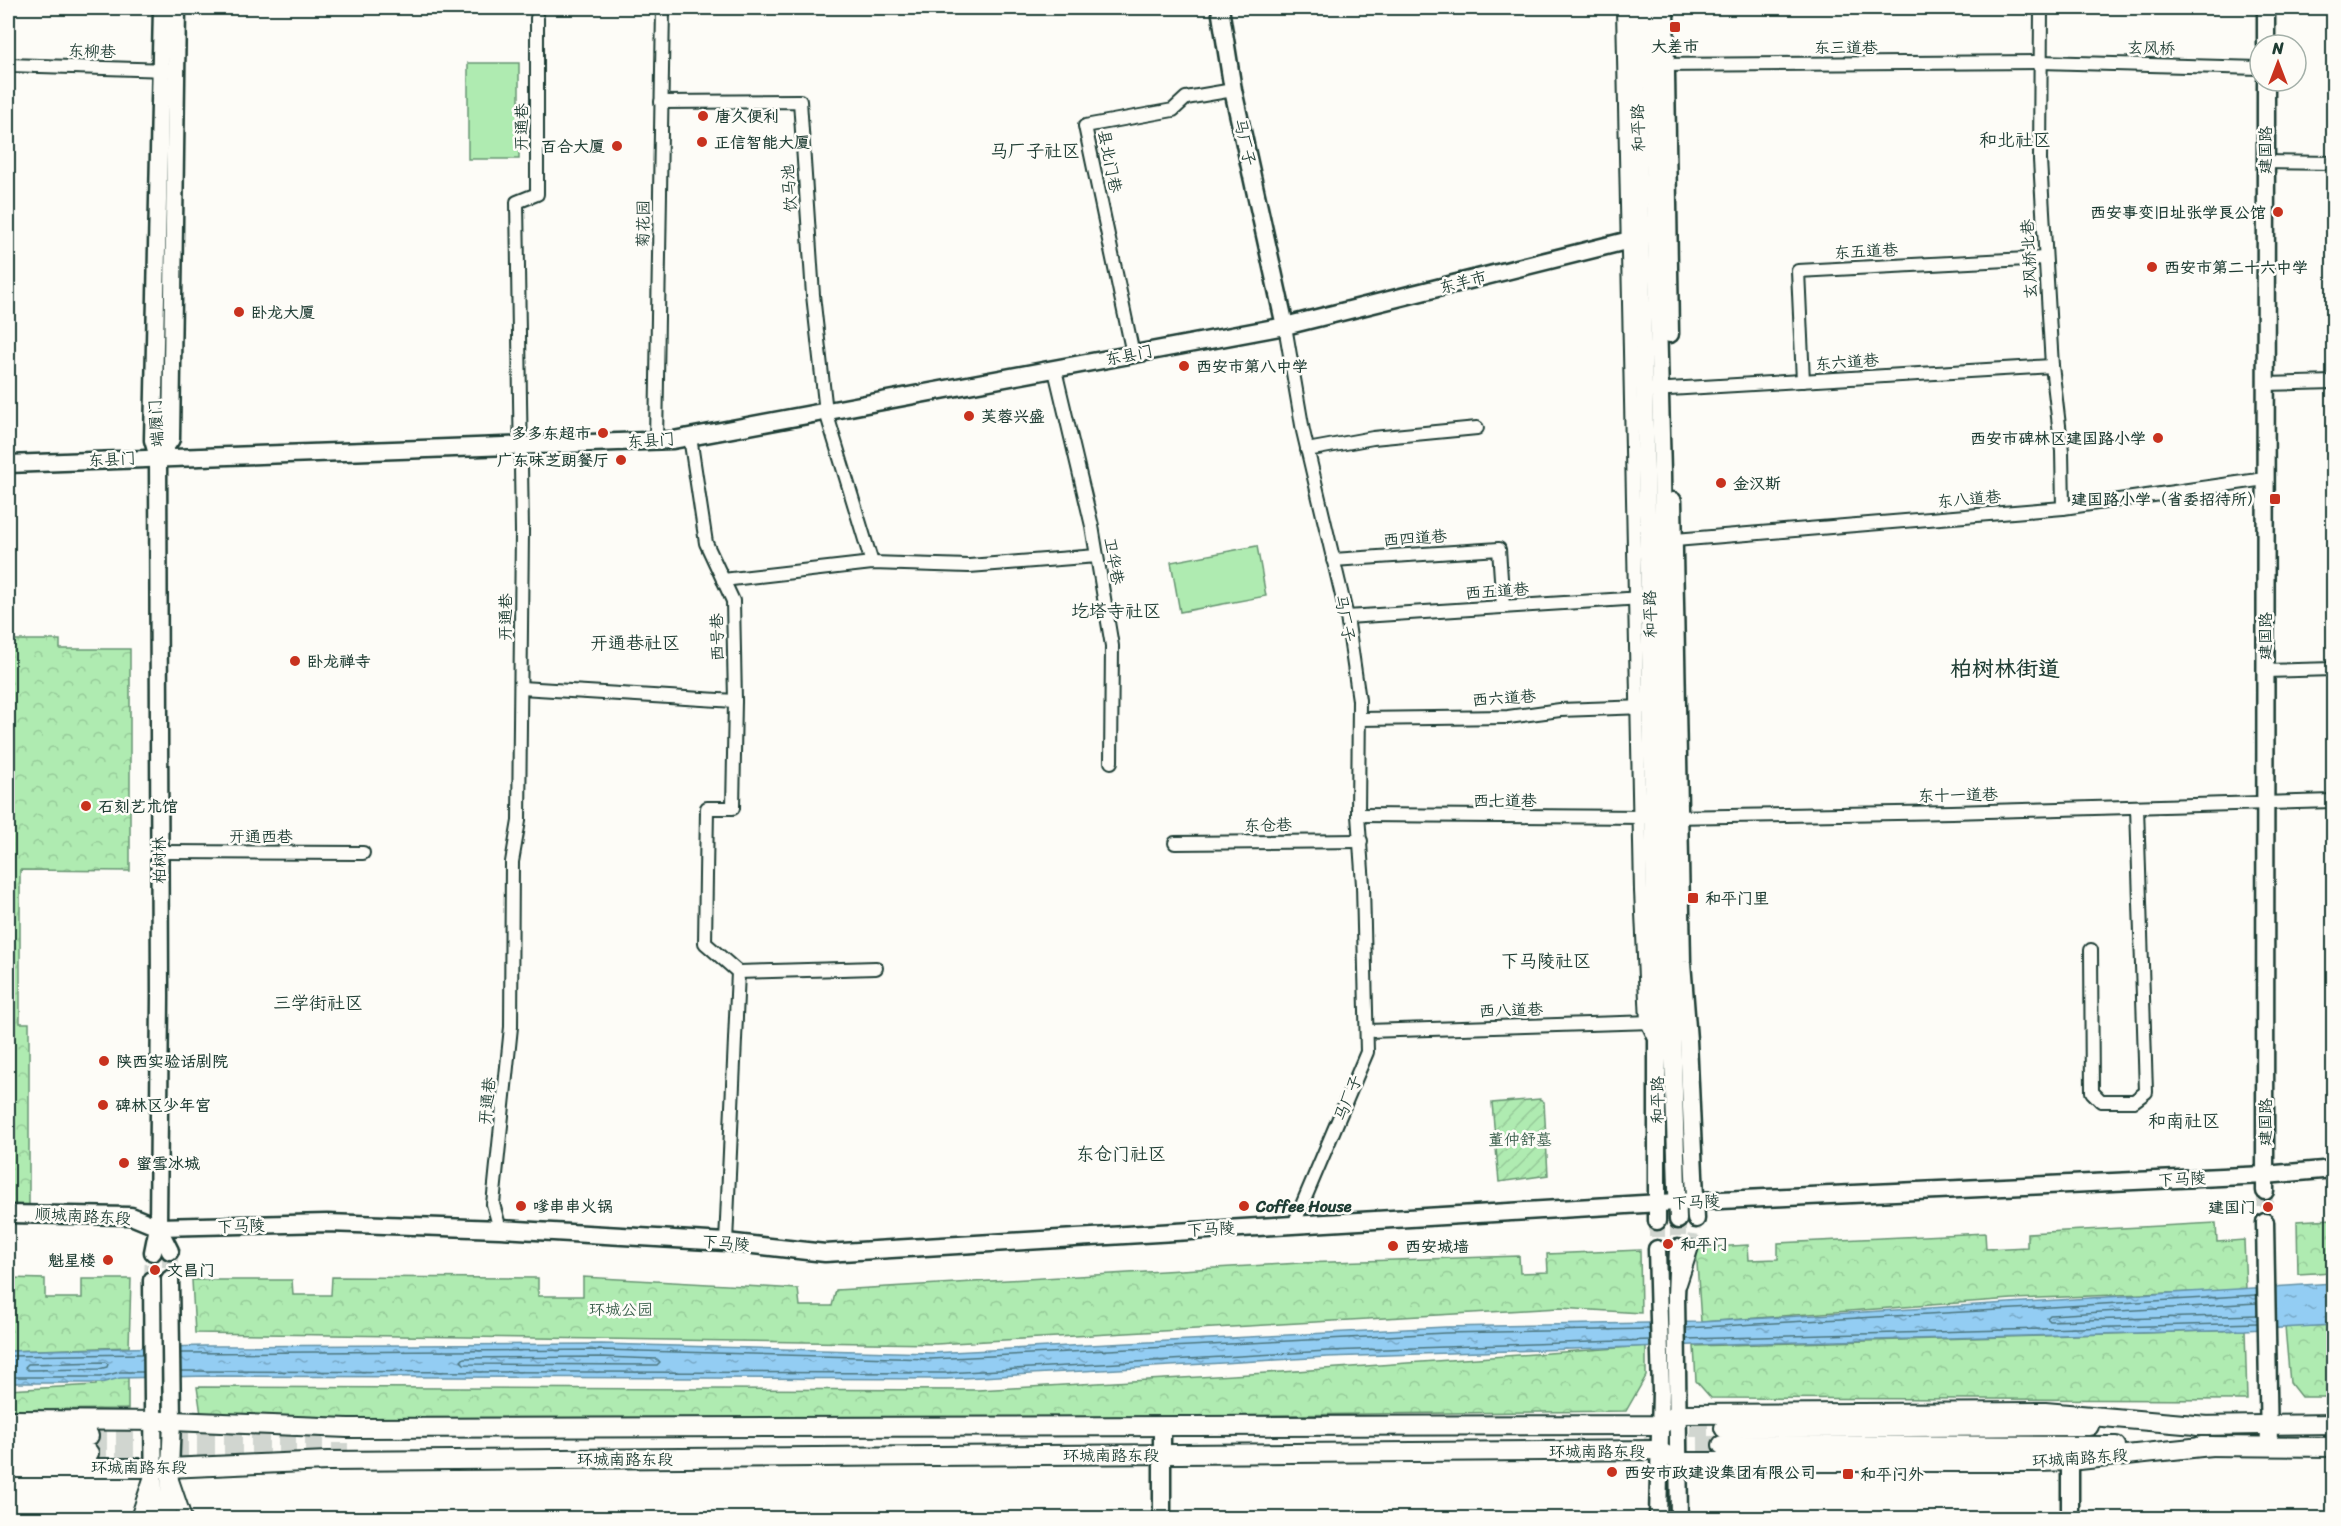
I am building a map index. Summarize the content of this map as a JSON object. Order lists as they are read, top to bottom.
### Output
{
  "streets": {
    "main road": ["环城南路东段"],
    "street": [
      "东三道巷",
      "玄风桥",
      "东柳巷",
      "开通巷",
      "和平路",
      "马厂子",
      "建国路",
      "县北门巷",
      "饮马池",
      "菊花园",
      "东五道巷",
      "玄风桥北巷",
      "东羊市",
      "东县门",
      "东六道巷",
      "端履门",
      "东八道巷",
      "西四道巷",
      "卫华巷",
      "西五道巷",
      "西号巷",
      "西六道巷",
      "东十一道巷",
      "西七道巷",
      "东仓巷",
      "开通西巷",
      "柏树林",
      "西八道巷",
      "下马陵",
      "顺城南路东段"
    ]
  },
  "crossings": [
    ["东三道巷", "玄风桥"],
    ["东三道巷", "和平路"],
    ["东三道巷", "玄风桥北巷"],
    ["玄风桥", "玄风桥北巷"],
    ["东柳巷", "端履门"],
    ["开通巷", "东县门"],
    ["开通巷", "下马陵"],
    ["和平路", "东羊市"],
    ["和平路", "东六道巷"],
    ["和平路", "西五道巷"],
    ["和平路", "西六道巷"],
    ["和平路", "东十一道巷"],
    ["和平路", "西七道巷"],
    ["和平路", "西八道巷"],
    ["和平路", "下马陵"],
    ["马厂子", "县北门巷"],
    ["马厂子", "东羊市"],
    ["马厂子", "东县门"],
    ["马厂子", "西四道巷"],
    ["马厂子", "西五道巷"],
    ["马厂子", "西六道巷"],
    ["马厂子", "西七道巷"],
    ["马厂子", "东仓巷"],
    ["马厂子", "西八道巷"],
    ["马厂子", "下马陵"],
    ["建国路", "东八道巷"],
    ["建国路", "东十一道巷"],
    ["建国路", "下马陵"],
    ["县北门巷", "东县门"],
    ["饮马池", "菊花园"],
    ["饮马池", "东县门"],
    ["菊花园", "东县门"],
    ["东五道巷", "玄风桥北巷"],
    ["东五道巷", "东六道巷"],
    ["玄风桥北巷", "东六道巷"],
    ["玄风桥北巷", "东八道巷"],
    ["东羊市", "东县门"],
    ["东县门", "端履门"],
    ["东县门", "卫华巷"],
    ["东县门", "西号巷"],
    ["东县门", "柏树林"],
    ["端履门", "柏树林"],
    ["西四道巷", "西五道巷"],
    ["东十一道巷", "西七道巷"],
    ["开通西巷", "柏树林"],
    ["柏树林", "下马陵"],
    ["柏树林", "顺城南路东段"],
    ["下马陵", "顺城南路东段"]
  ],
  "districts": [
    "和北社区",
    "马厂子社区",
    "圪塔寺社区",
    "开通巷社区",
    "柏树林街道",
    "下马陵社区",
    "三学街社区",
    "和南社区",
    "东仓门社区"
  ],
  "parks": ["董仲舒墓", "环城公园"],
  "places": {
    "transit": [
      "大差市",
      "建国路小学（省委招待所）",
      "和平门里",
      "和平门外"
    ],
    "other": [
      "唐久便利",
      "正信智能大厦",
      "百合大厦",
      "西安事变旧址张学良公馆",
      "西安市第二十六中学",
      "卧龙大厦",
      "西安市第八中学",
      "芙蓉兴盛",
      "多多东超市",
      "西安市碑林区建国路小学",
      "广东味芝朗餐厅",
      "金汉斯",
      "卧龙禅寺",
      "石刻艺术馆",
      "陕西实验话剧院",
      "碑林区少年宫",
      "蜜雪冰城",
      "嗲串串火锅",
      "Coffee House",
      "建国门",
      "和平门",
      "西安城墙",
      "魁星楼",
      "文昌门",
      "西安市政建设集团有限公司"
    ]
  },
  "north": "top"
}
